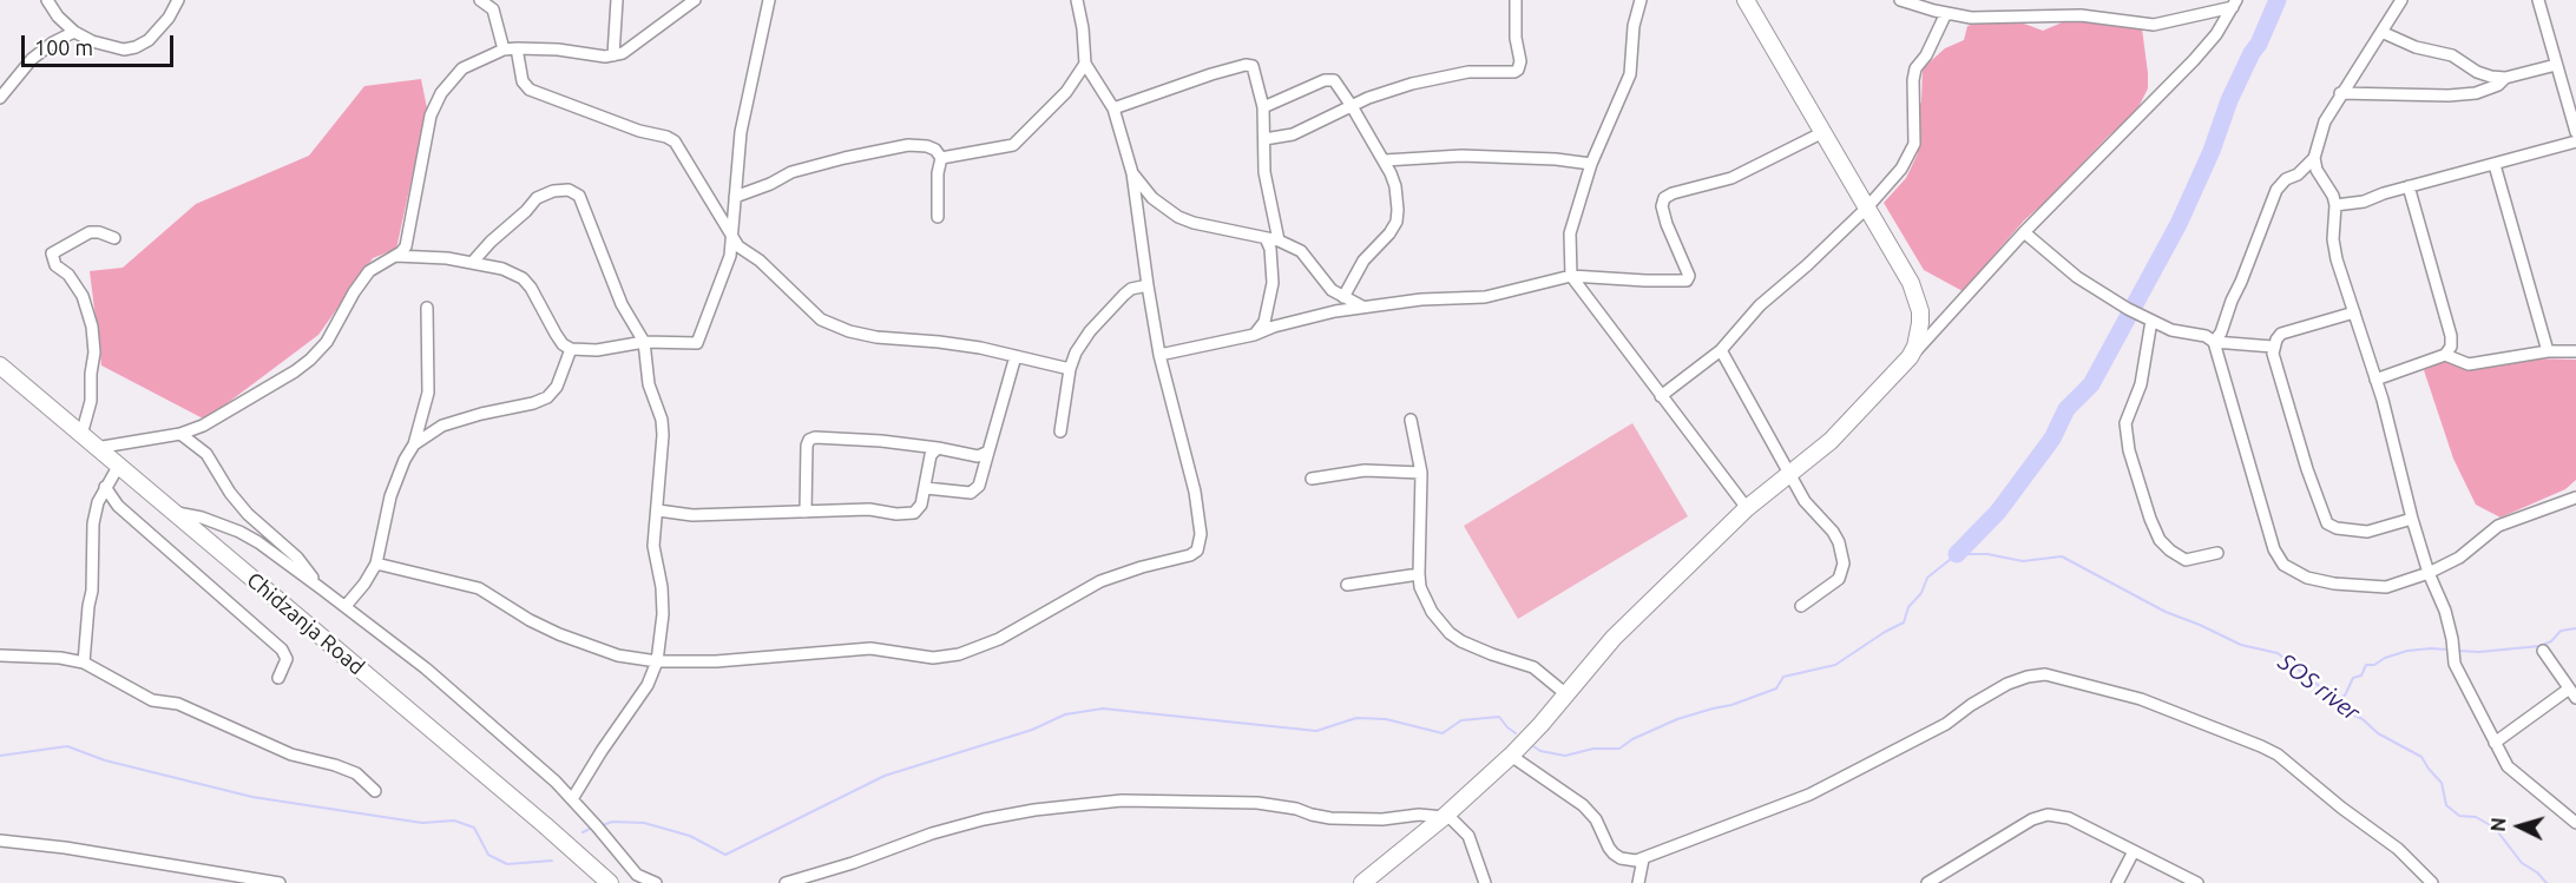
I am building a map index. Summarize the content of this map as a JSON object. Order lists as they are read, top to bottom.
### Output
{
  "streets": {
    "street": ["Chidzanja Road"]
  },
  "water": ["SOS river"],
  "scale_bar": "100 m",
  "north": "left"
}
